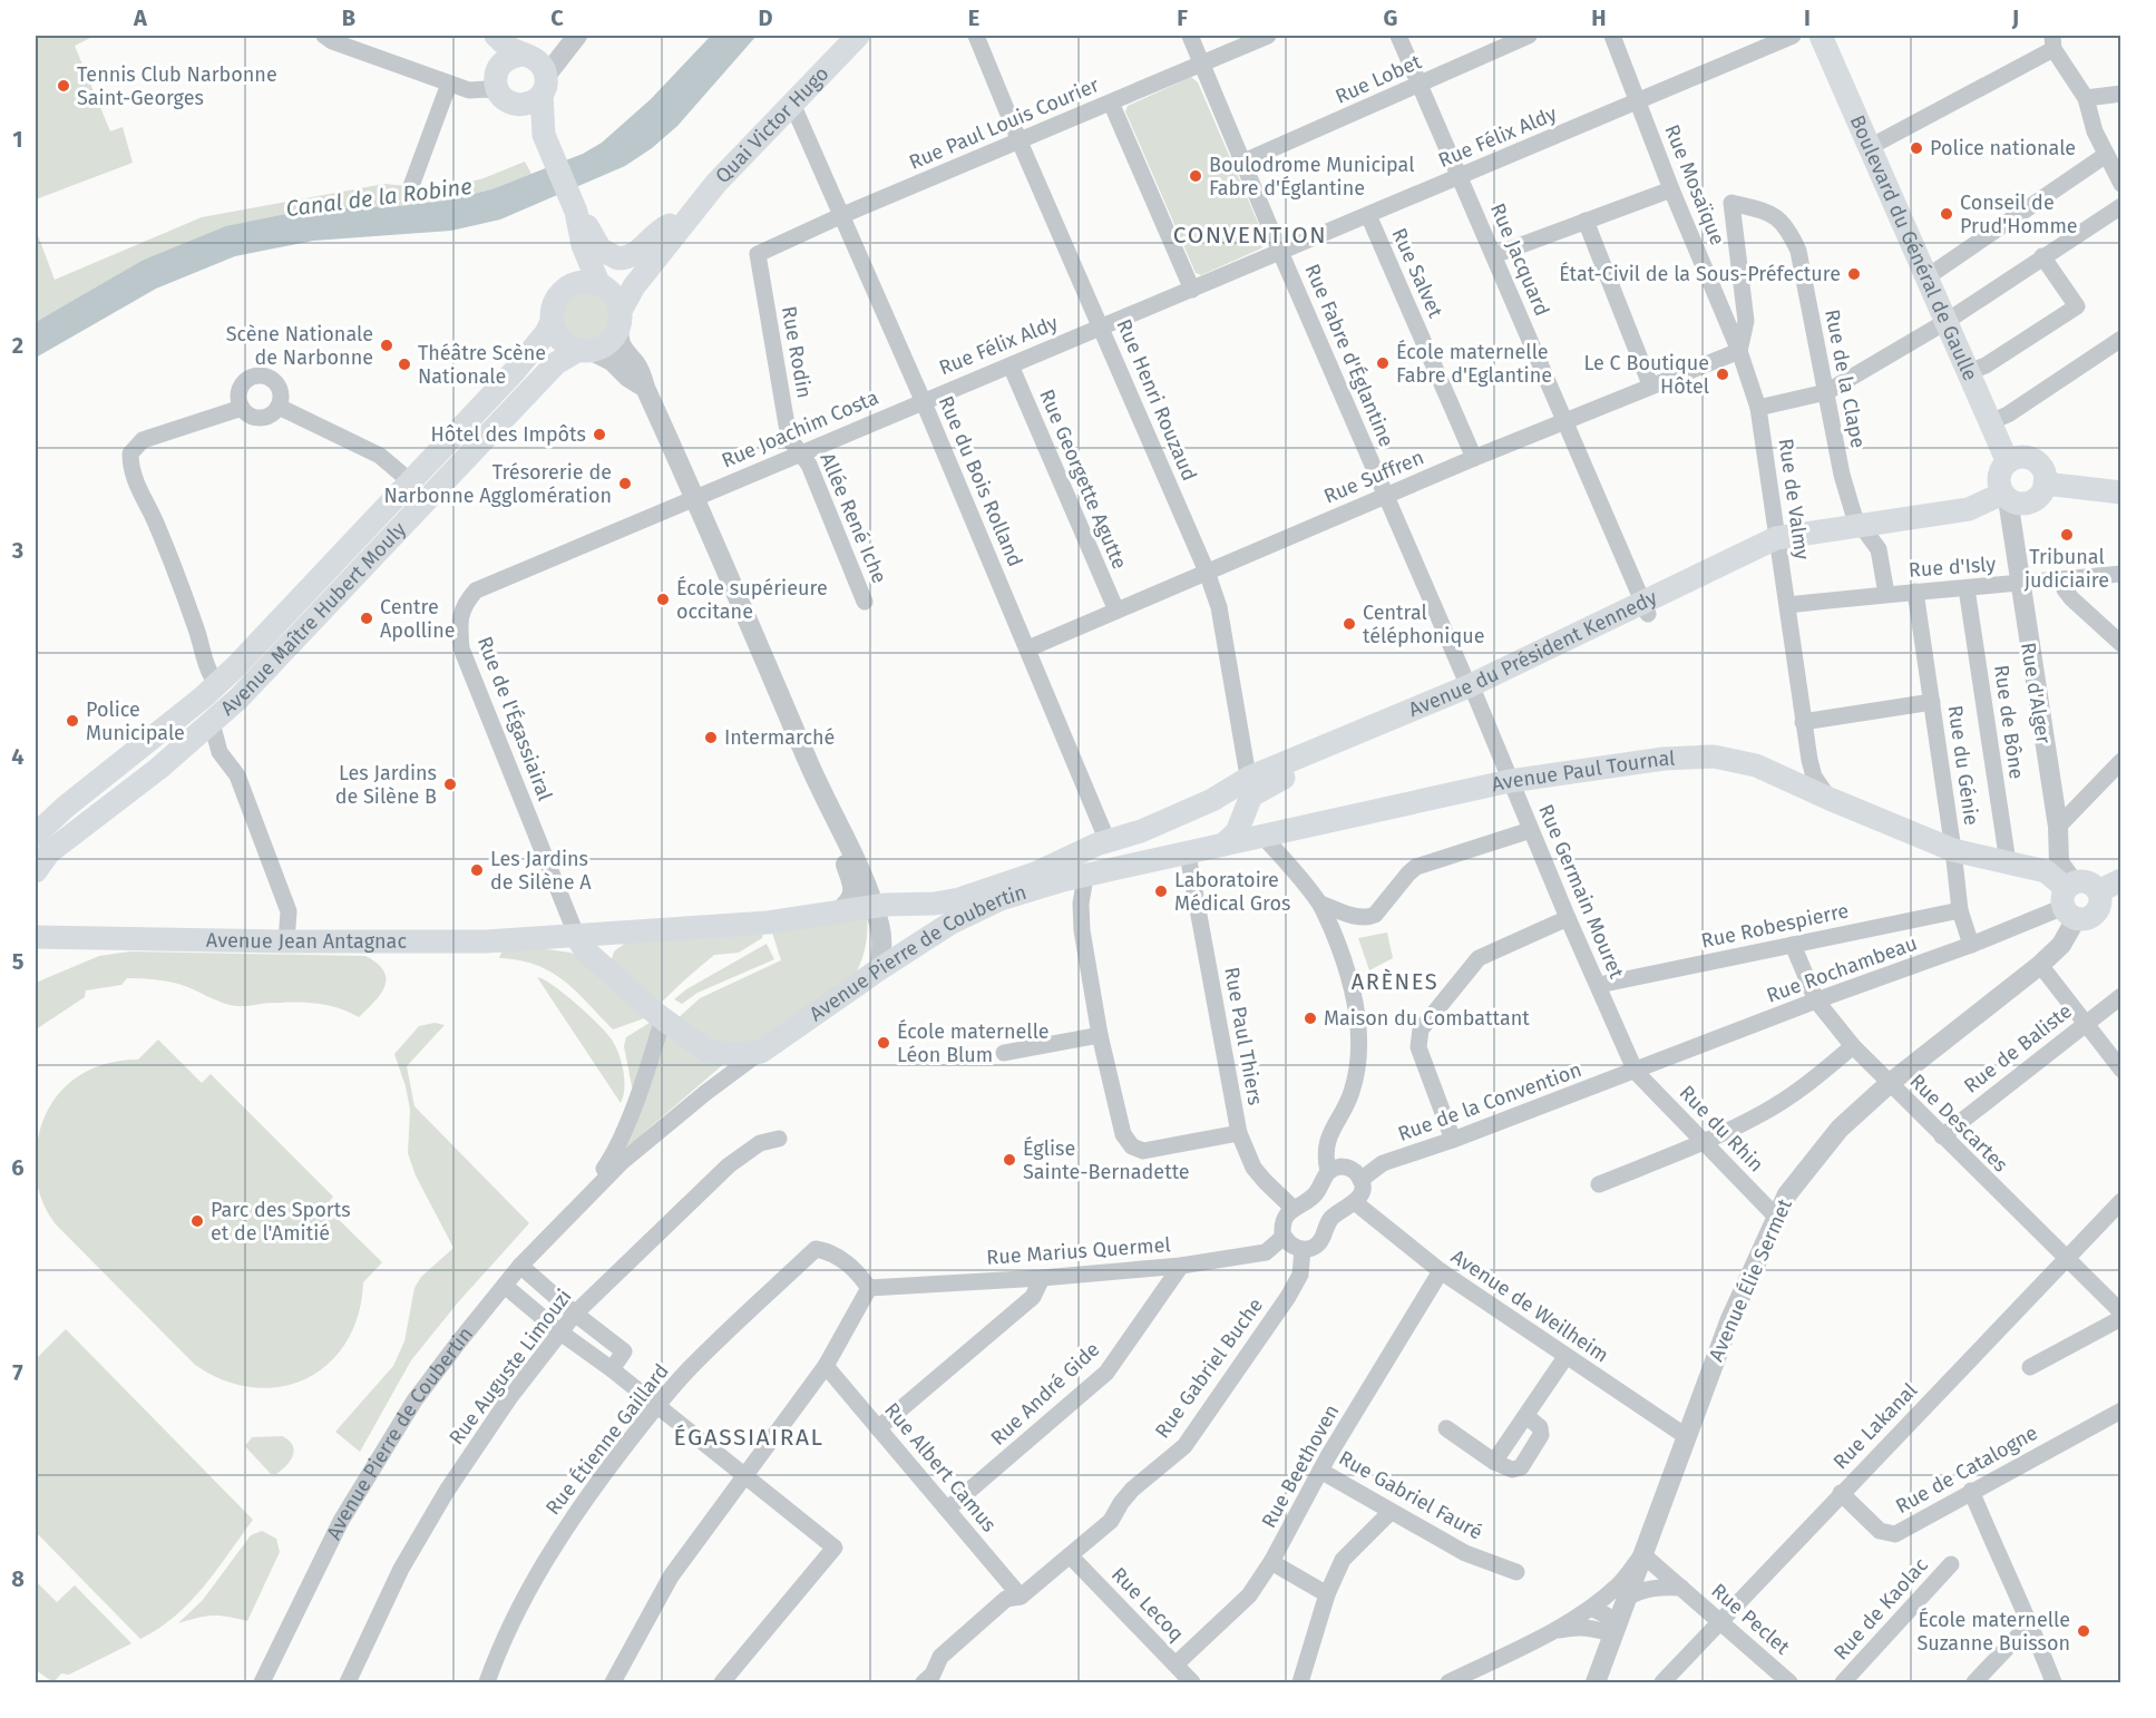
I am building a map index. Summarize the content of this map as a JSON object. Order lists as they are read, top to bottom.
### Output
{
  "streets": {
    "main road": [
      "Quai Victor Hugo",
      "Boulevard du Général de Gaulle",
      "Avenue Maître Hubert Mouly",
      "Avenue du Président Kennedy",
      "Avenue Paul Tournal",
      "Avenue Jean Antagnac",
      "Avenue Pierre de Coubertin"
    ],
    "street": [
      "Rue Lobet",
      "Rue Paul Louis Courier",
      "Rue Félix Aldy",
      "Rue Mosaïque",
      "Rue Jacquard",
      "Rue Salvet",
      "Rue Rodin",
      "Rue Fabre d'Églantine",
      "Rue de la Clape",
      "Rue Henri Rouzaud",
      "Rue Joachim Costa",
      "Rue Suffren",
      "Rue Georgette Agutte",
      "Rue du Bois Rolland",
      "Rue de Valmy",
      "Allée René Iche",
      "Rue d'Isly",
      "Rue d'Alger",
      "Rue de l'Égassiairal",
      "Rue de Bône",
      "Rue du Génie",
      "Rue Germain Mouret",
      "Rue Robespierre",
      "Rue Rochambeau",
      "Rue Paul Thiers",
      "Rue de Baliste",
      "Rue de la Convention",
      "Rue Descartes",
      "Rue du Rhin",
      "Rue Marius Quermel",
      "Avenue Élie Sermet",
      "Avenue de Weilheim",
      "Rue Auguste Limouzi",
      "Rue Gabriel Buche",
      "Rue André Gide",
      "Rue Lakanal",
      "Rue Étienne Gaillard",
      "Rue Beethoven",
      "Rue Albert Camus",
      "Rue de Catalogne",
      "Rue Gabriel Fauré",
      "Rue Lecoq",
      "Rue de Kaolac",
      "Rue Peclet"
    ]
  },
  "crossings": [
    ["Rue Lobet", "Rue Jacquard"],
    ["Rue Lobet", "Rue Fabre d'Églantine"],
    ["Rue Paul Louis Courier", "Rue Rodin"],
    ["Rue Paul Louis Courier", "Rue Fabre d'Églantine"],
    ["Rue Paul Louis Courier", "Rue Henri Rouzaud"],
    ["Rue Paul Louis Courier", "Rue du Bois Rolland"],
    ["Quai Victor Hugo", "Rue du Bois Rolland"],
    ["Quai Victor Hugo", "Avenue Maître Hubert Mouly"],
    ["Rue Félix Aldy", "Rue Mosaïque"],
    ["Rue Félix Aldy", "Rue Jacquard"],
    ["Rue Félix Aldy", "Rue Salvet"],
    ["Rue Félix Aldy", "Rue Fabre d'Églantine"],
    ["Rue Félix Aldy", "Rue Henri Rouzaud"],
    ["Rue Félix Aldy", "Rue Joachim Costa"],
    ["Rue Félix Aldy", "Rue Georgette Agutte"],
    ["Rue Félix Aldy", "Rue du Bois Rolland"],
    ["Rue Mosaïque", "Rue Suffren"],
    ["Rue Mosaïque", "Rue de Valmy"],
    ["Boulevard du Général de Gaulle", "Avenue du Président Kennedy"],
    ["Boulevard du Général de Gaulle", "Rue d'Alger"],
    ["Rue Jacquard", "Rue Suffren"],
    ["Rue Jacquard", "Avenue du Président Kennedy"],
    ["Rue Salvet", "Rue Suffren"],
    ["Rue Rodin", "Rue Joachim Costa"],
    ["Rue Rodin", "Allée René Iche"],
    ["Rue Fabre d'Églantine", "Rue Suffren"],
    ["Rue Fabre d'Églantine", "Avenue du Président Kennedy"],
    ["Rue Fabre d'Églantine", "Rue Germain Mouret"],
    ["Rue de la Clape", "Rue de Valmy"],
    ["Rue de la Clape", "Rue d'Isly"],
    ["Rue de la Clape", "Avenue du Président Kennedy"],
    ["Rue Henri Rouzaud", "Rue Suffren"],
    ["Rue Henri Rouzaud", "Avenue du Président Kennedy"],
    ["Rue Joachim Costa", "Rue du Bois Rolland"],
    ["Rue Joachim Costa", "Allée René Iche"],
    ["Rue Joachim Costa", "Rue de l'Égassiairal"],
    ["Rue Suffren", "Rue Georgette Agutte"],
    ["Rue Suffren", "Rue du Bois Rolland"],
    ["Rue Suffren", "Rue de Valmy"],
    ["Rue du Bois Rolland", "Avenue du Président Kennedy"],
    ["Rue de Valmy", "Rue d'Isly"],
    ["Rue de Valmy", "Avenue du Président Kennedy"],
    ["Rue de Valmy", "Avenue Paul Tournal"],
    ["Rue d'Isly", "Rue d'Alger"],
    ["Rue d'Isly", "Rue de Bône"],
    ["Rue d'Isly", "Rue du Génie"],
    ["Avenue du Président Kennedy", "Rue d'Alger"],
    ["Avenue du Président Kennedy", "Rue Germain Mouret"],
    ["Avenue du Président Kennedy", "Avenue Jean Antagnac"],
    ["Rue d'Alger", "Avenue Paul Tournal"],
    ["Rue d'Alger", "Rue Rochambeau"],
    ["Rue d'Alger", "Avenue Élie Sermet"],
    ["Rue de l'Égassiairal", "Avenue Jean Antagnac"],
    ["Rue de Bône", "Avenue Paul Tournal"],
    ["Rue du Génie", "Avenue Paul Tournal"],
    ["Rue du Génie", "Rue Robespierre"],
    ["Rue du Génie", "Rue Rochambeau"],
    ["Avenue Paul Tournal", "Rue Germain Mouret"],
    ["Avenue Paul Tournal", "Avenue Pierre de Coubertin"],
    ["Avenue Paul Tournal", "Rue Rochambeau"],
    ["Avenue Paul Tournal", "Rue Paul Thiers"],
    ["Avenue Paul Tournal", "Avenue Élie Sermet"],
    ["Rue Germain Mouret", "Rue Robespierre"],
    ["Rue Germain Mouret", "Rue Rochambeau"],
    ["Rue Germain Mouret", "Rue de la Convention"],
    ["Rue Germain Mouret", "Rue du Rhin"],
    ["Rue Robespierre", "Rue Descartes"],
    ["Rue Rochambeau", "Rue de la Convention"],
    ["Rue Rochambeau", "Rue Descartes"],
    ["Rue Rochambeau", "Rue du Rhin"],
    ["Rue Rochambeau", "Avenue Élie Sermet"],
    ["Rue de Baliste", "Rue Descartes"],
    ["Rue de la Convention", "Rue du Rhin"],
    ["Rue Descartes", "Avenue Élie Sermet"],
    ["Rue Descartes", "Rue Lakanal"],
    ["Rue du Rhin", "Avenue Élie Sermet"],
    ["Rue Marius Quermel", "Rue André Gide"],
    ["Rue Marius Quermel", "Rue Étienne Gaillard"],
    ["Avenue Élie Sermet", "Avenue de Weilheim"],
    ["Avenue Élie Sermet", "Rue Peclet"],
    ["Avenue de Weilheim", "Rue Beethoven"],
    ["Rue Gabriel Buche", "Rue Albert Camus"],
    ["Rue Gabriel Buche", "Rue Lecoq"],
    ["Rue André Gide", "Rue Albert Camus"],
    ["Rue Lakanal", "Rue de Catalogne"],
    ["Rue Lakanal", "Rue Peclet"],
    ["Rue Beethoven", "Rue Gabriel Fauré"],
    ["Rue Beethoven", "Rue Lecoq"]
  ],
  "districts": ["CONVENTION", "ARÈNES", "ÉGASSIAIRAL"],
  "water": ["Canal de la Robine"],
  "places": [
    "Tennis Club Narbonne Saint-Georges",
    "Police nationale",
    "Boulodrome Municipal Fabre d'Églantine",
    "Conseil de Prud'Homme",
    "État-Civil de la Sous-Préfecture",
    "Scène Nationale de Narbonne",
    "École maternelle Fabre d'Eglantine",
    "Théâtre Scène Nationale",
    "Le C Boutique Hôtel",
    "Hôtel des Impôts",
    "Trésorerie de Narbonne Agglomération",
    "Tribunal judiciaire",
    "École supérieure occitane",
    "Centre Apolline",
    "Central téléphonique",
    "Police Municipale",
    "Intermarché",
    "Les Jardins de Silène B",
    "Les Jardins de Silène A",
    "Laboratoire Médical Gros",
    "Maison du Combattant",
    "École maternelle Léon Blum",
    "Église Sainte-Bernadette",
    "Parc des Sports et de l'Amitié",
    "École maternelle Suzanne Buisson"
  ],
  "grid": {
    "columns": [
      "A",
      "B",
      "C",
      "D",
      "E",
      "F",
      "G",
      "H",
      "I",
      "J"
    ],
    "rows": [
      "1",
      "2",
      "3",
      "4",
      "5",
      "6",
      "7",
      "8"
    ]
  }
}
